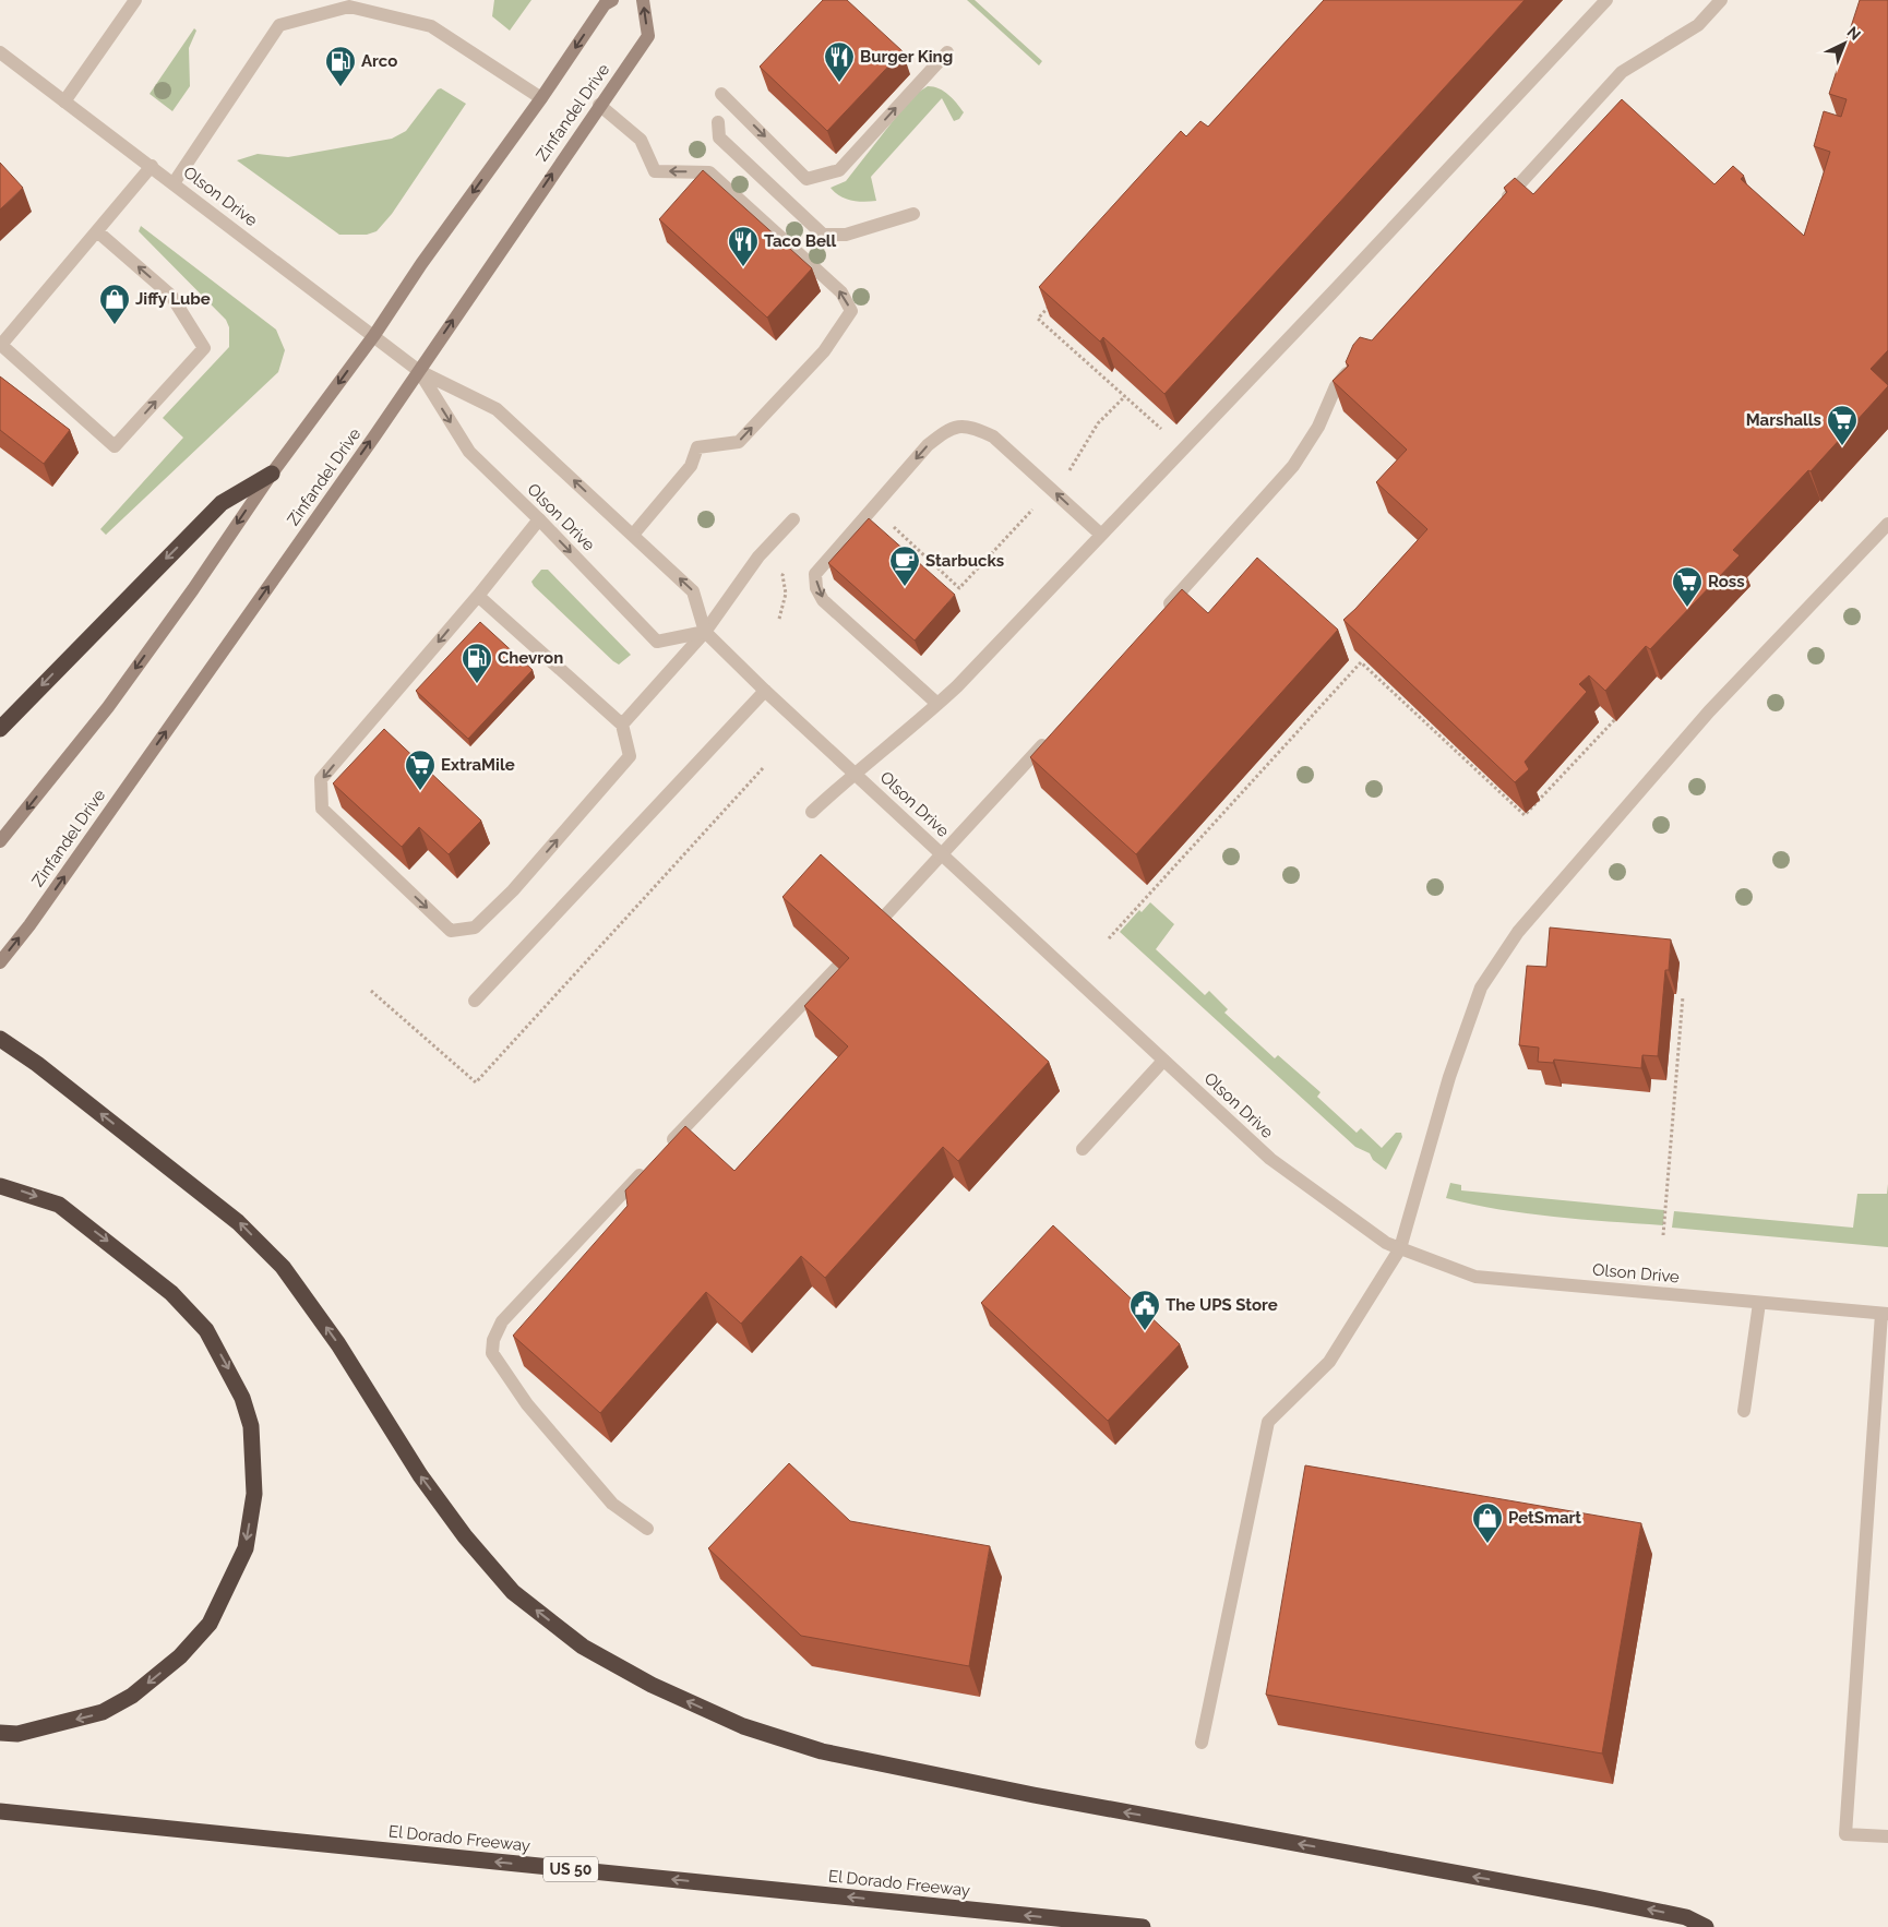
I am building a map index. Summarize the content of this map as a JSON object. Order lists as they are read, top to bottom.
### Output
{
  "streets": {
    "highway": ["El Dorado Freeway", "US 50"],
    "main road": ["Zinfandel Drive"],
    "street": ["Olson Drive"]
  },
  "crossings": [
    ["Zinfandel Drive", "Olson Drive"]
  ],
  "one_way": ["El Dorado Freeway"],
  "places": {
    "restaurant": ["Burger King", "Taco Bell"],
    "fuel station": ["Arco", "Chevron"],
    "shop": ["Jiffy Lube", "PetSmart"],
    "supermarket": ["Marshalls", "Ross", "ExtraMile"],
    "cafe": ["Starbucks"],
    "public building": ["The UPS Store"]
  },
  "north": "top right"
}
